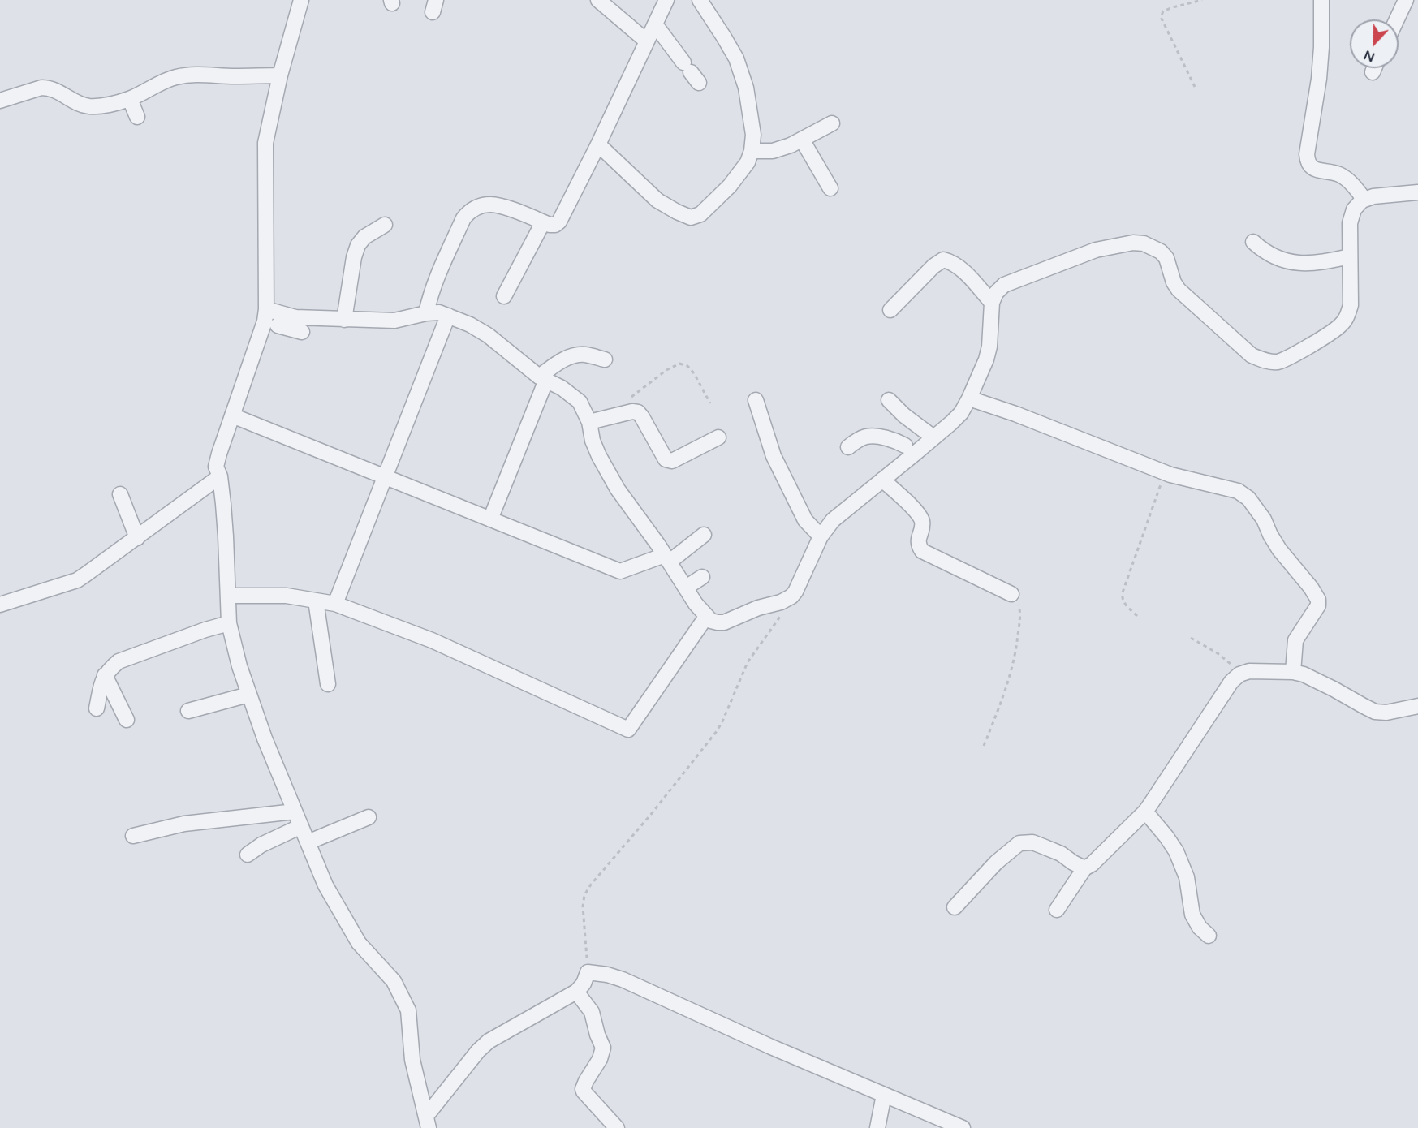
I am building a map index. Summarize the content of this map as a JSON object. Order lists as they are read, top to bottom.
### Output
{
  "north": "bottom"
}
